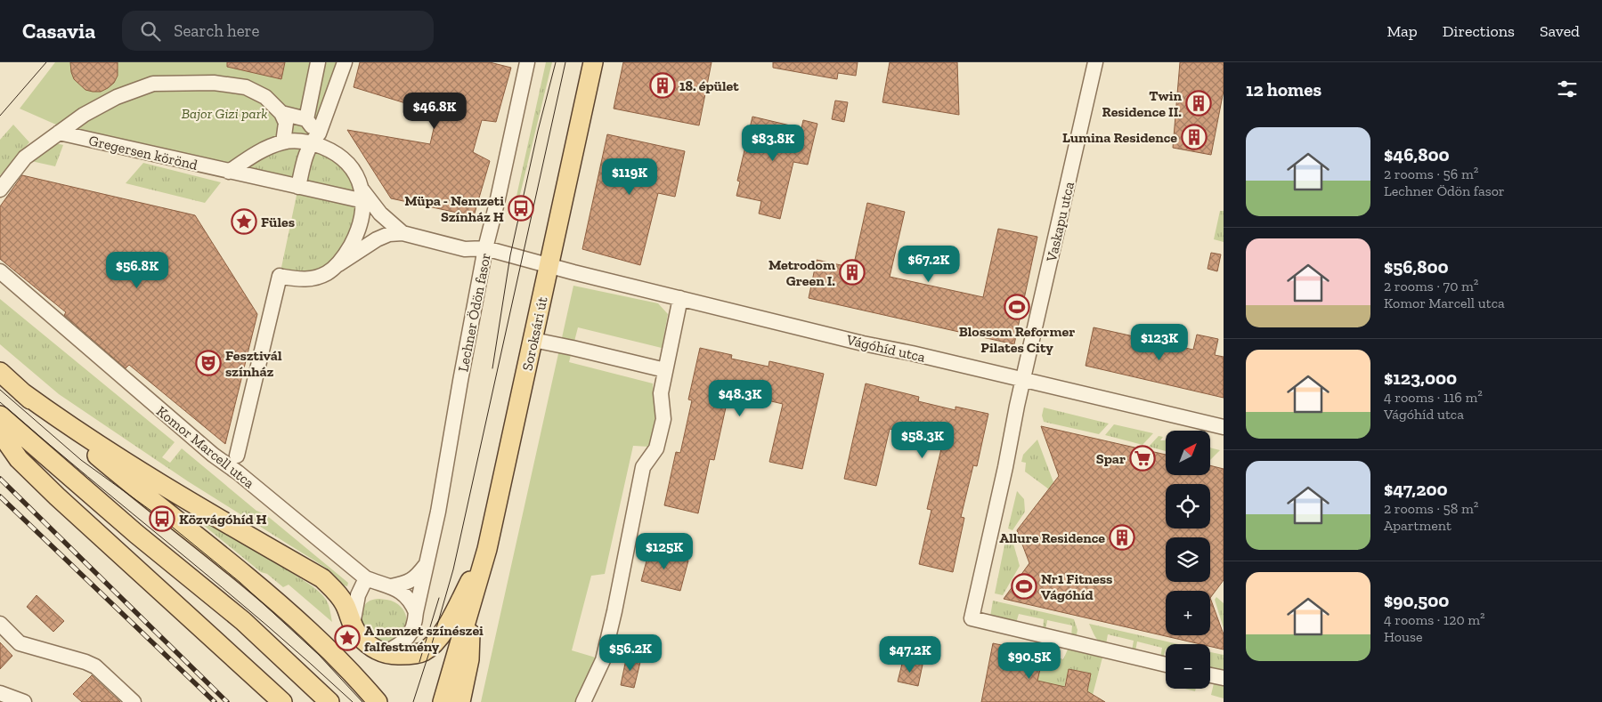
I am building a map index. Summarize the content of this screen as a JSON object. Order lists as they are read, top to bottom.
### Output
{
  "streets": {
    "main road": ["Soroksári út"],
    "street": [
      "Gregersen körönd",
      "Vaskapu utca",
      "Lechner Ödön fasor",
      "Vágóhíd utca",
      "Komor Marcell utca"
    ]
  },
  "crossings": [
    ["Vaskapu utca", "Vágóhíd utca"],
    ["Lechner Ödön fasor", "Komor Marcell utca"],
    ["Soroksári út", "Vágóhíd utca"]
  ],
  "parks": ["Bajor Gizi park"],
  "places": {
    "building": [
      "18. épület",
      "Twin Residence II.",
      "Lumina Residence",
      "Metrodom Green I.",
      "Allure Residence"
    ],
    "bus stop": ["Müpa - Nemzeti Színház H", "Közvágóhíd H"],
    "place": ["Füles", "A nemzet színészei falfestmény"],
    "sports": ["Blossom Reformer Pilates City", "Nr1 Fitness Vágóhíd"],
    "theatre": ["Fesztivál színház"],
    "supermarket": ["Spar"]
  },
  "north": "top right",
  "page": {
    "header": "Casavia",
    "search": "Search here",
    "nav": ["Map", "Directions", "Saved"],
    "heading": "12 homes",
    "price": [
      "$46.8K",
      "$83.8K",
      "$119K",
      "$67.2K",
      "$56.8K",
      "$123K",
      "$48.3K",
      "$58.3K",
      "$125K",
      "$56.2K",
      "$47.2K",
      "$90.5K"
    ],
    "list": [
      {
        "name": "$46,800",
        "note": "2 rooms · 56 m² · Lechner Ödön fasor"
      },
      {
        "name": "$56,800",
        "note": "2 rooms · 70 m² · Komor Marcell utca"
      },
      {
        "name": "$123,000",
        "note": "4 rooms · 116 m² · Vágóhíd utca"
      },
      {
        "name": "$47,200",
        "note": "2 rooms · 58 m² · Apartment"
      },
      {
        "name": "$90,500",
        "note": "4 rooms · 120 m² · House"
      }
    ],
    "map_buttons": ["+", "−"]
  }
}
